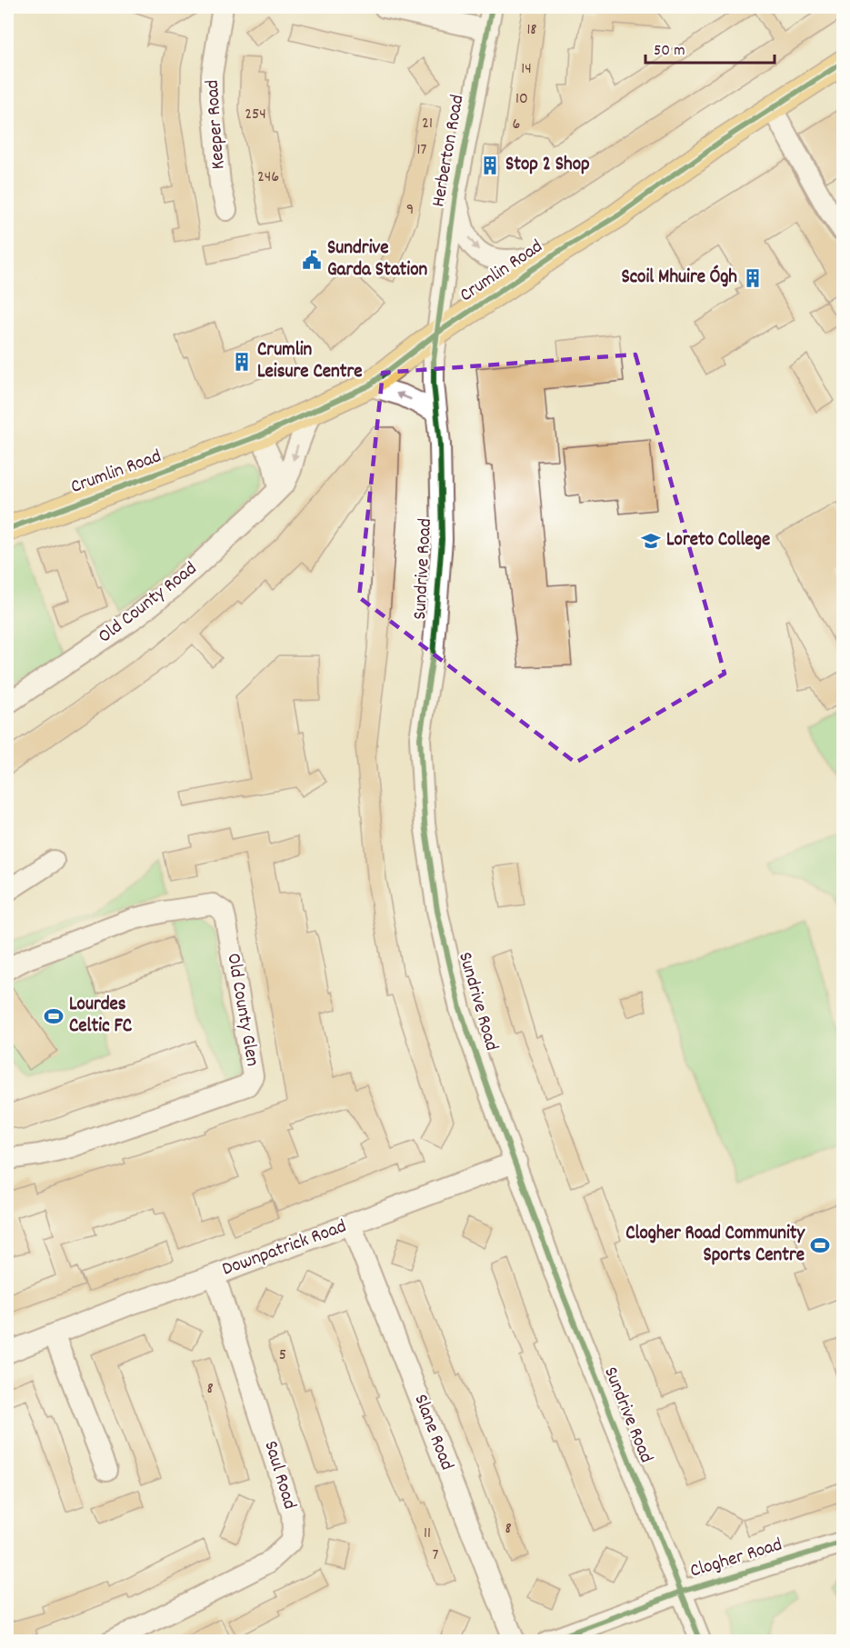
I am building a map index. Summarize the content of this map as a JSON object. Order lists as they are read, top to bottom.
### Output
{
  "streets": {
    "main road": ["Crumlin Road"],
    "street": [
      "Keeper Road",
      "Herberton Road",
      "Sundrive Road",
      "Old County Road",
      "Old County Glen",
      "Downpatrick Road",
      "Slane Road",
      "Saul Road",
      "Clogher Road"
    ]
  },
  "crossings": [
    ["Herberton Road", "Crumlin Road"],
    ["Herberton Road", "Sundrive Road"],
    ["Crumlin Road", "Sundrive Road"],
    ["Crumlin Road", "Old County Road"],
    ["Sundrive Road", "Downpatrick Road"],
    ["Sundrive Road", "Clogher Road"],
    ["Downpatrick Road", "Slane Road"],
    ["Downpatrick Road", "Saul Road"]
  ],
  "places": {
    "building": ["Stop 2 Shop", "Scoil Mhuire Ógh", "Crumlin Leisure Centre"],
    "public building": ["Sundrive Garda Station"],
    "school or university": ["Loreto College"],
    "sports": ["Lourdes Celtic FC", "Clogher Road Community Sports Centre"]
  },
  "house_numbers": [
    "18",
    "14",
    "10",
    "254",
    "21",
    "6",
    "17",
    "246",
    "9",
    "5",
    "8",
    "8",
    "11",
    "7"
  ],
  "scale_bar": "50 m"
}
